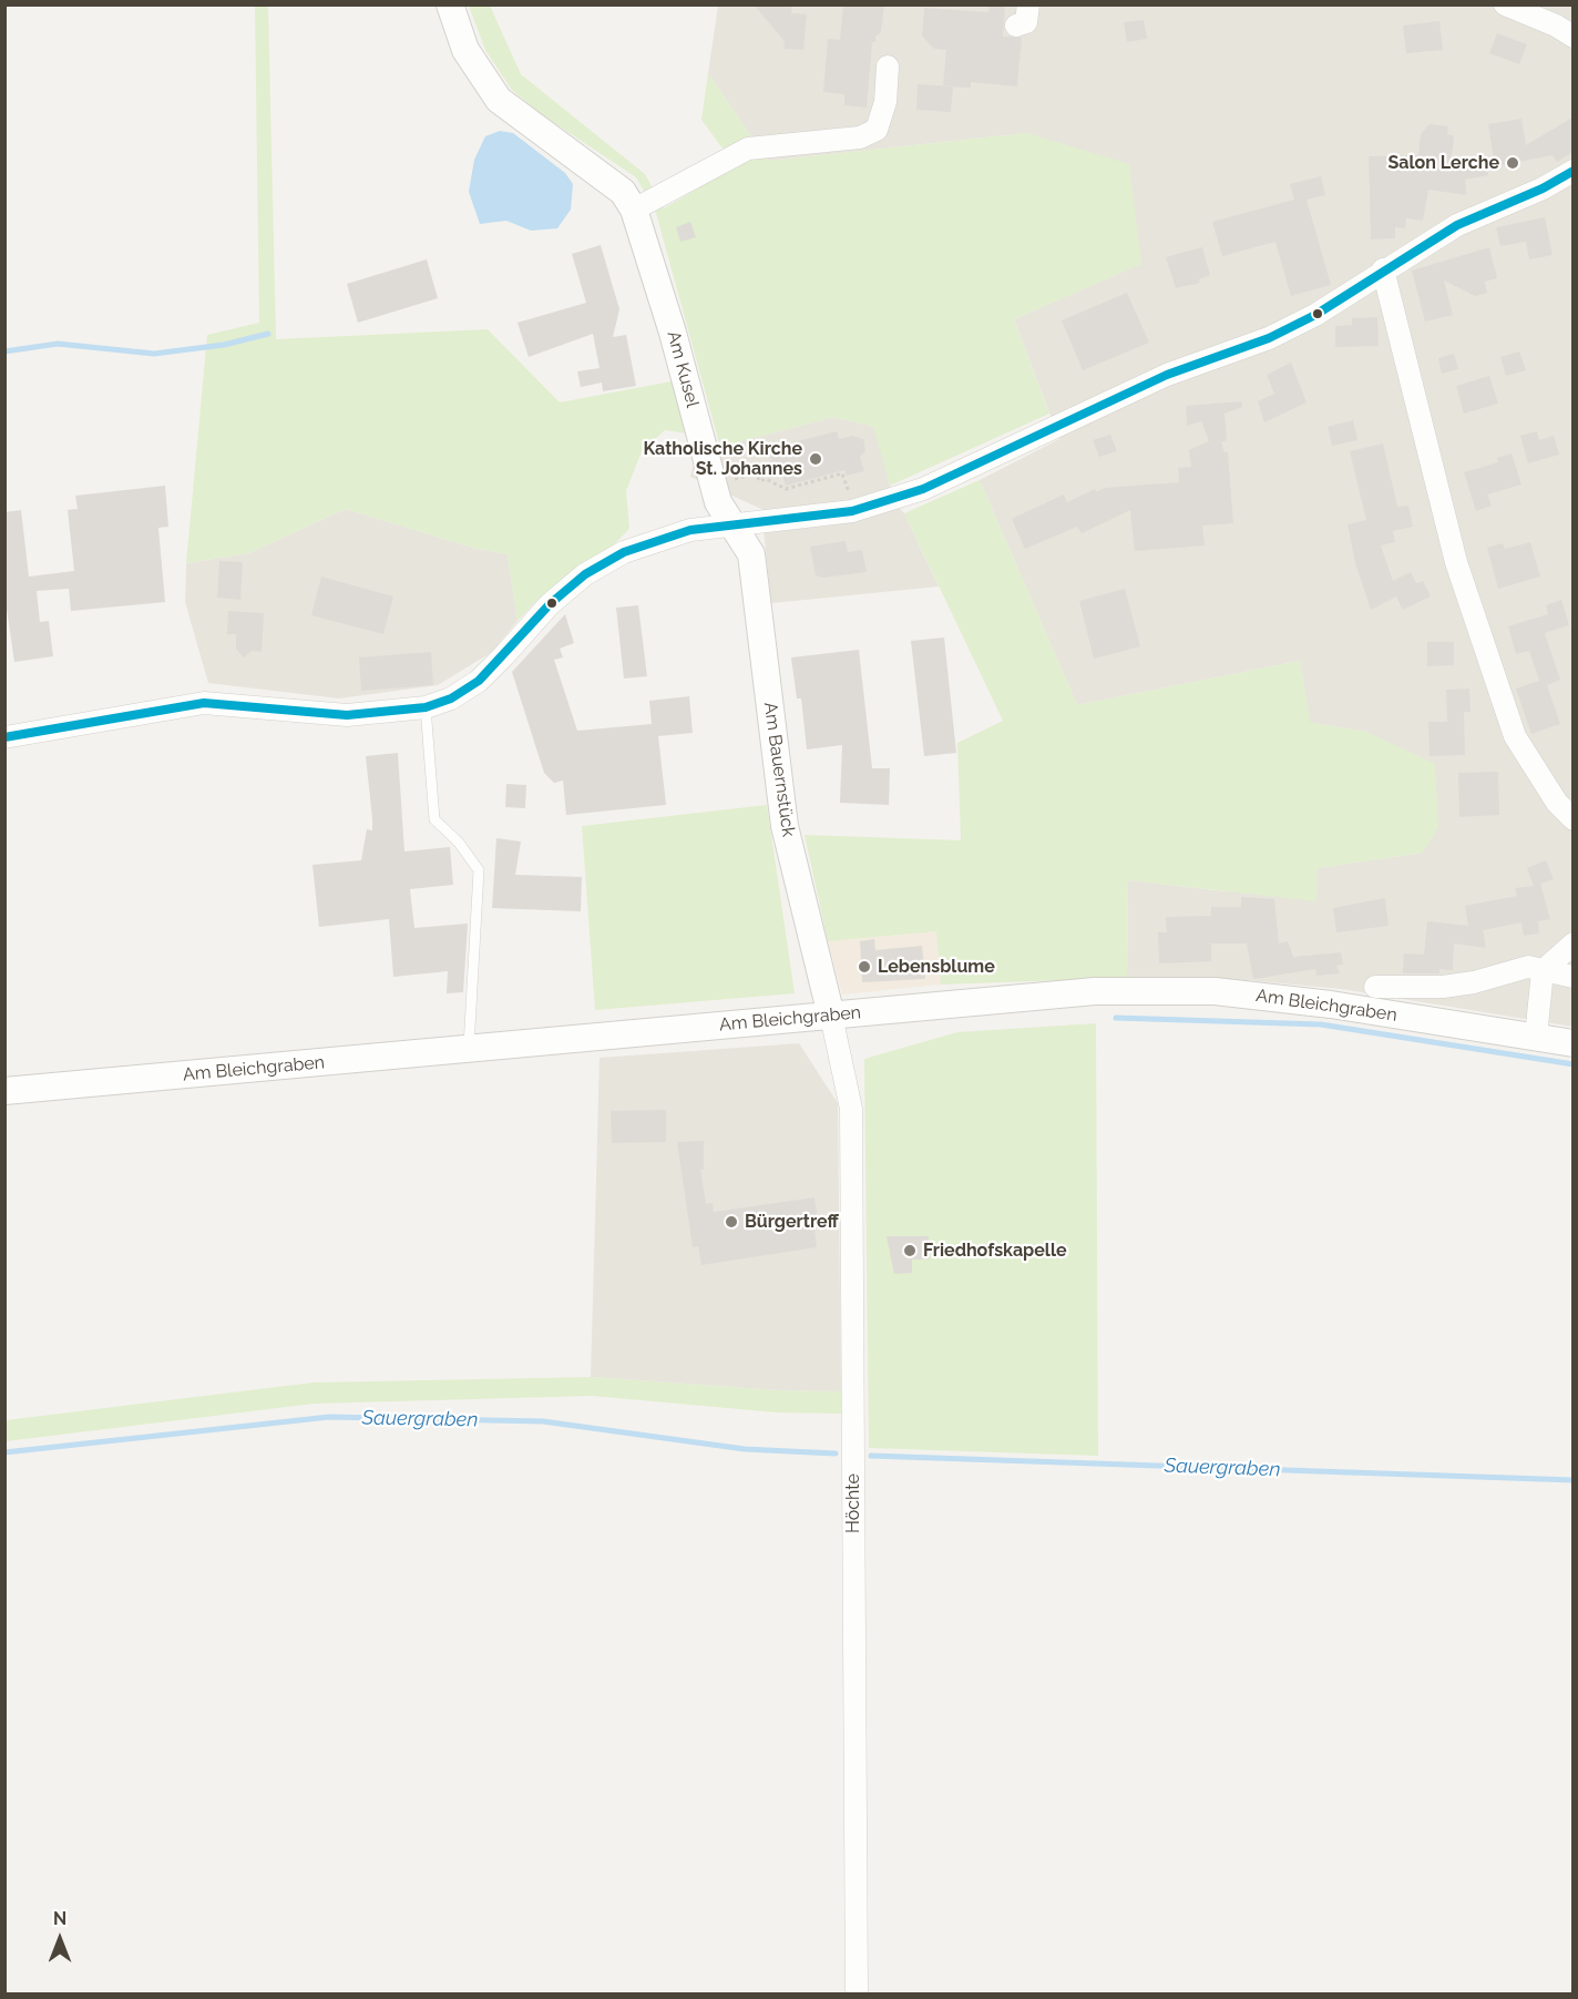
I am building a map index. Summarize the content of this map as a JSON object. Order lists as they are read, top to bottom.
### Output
{
  "streets": {
    "street": [
      "Am Kusel",
      "Am Bauernstück",
      "Am Bleichgraben",
      "Höchte"
    ]
  },
  "crossings": [
    ["Am Kusel", "Am Bauernstück"],
    ["Am Bauernstück", "Am Bleichgraben"],
    ["Am Bauernstück", "Höchte"],
    ["Am Bleichgraben", "Höchte"]
  ],
  "water": ["Sauergraben"],
  "places": [
    "Salon Lerche",
    "Katholische Kirche St. Johannes",
    "Lebensblume",
    "Bürgertreff",
    "Friedhofskapelle"
  ],
  "north": "top"
}
